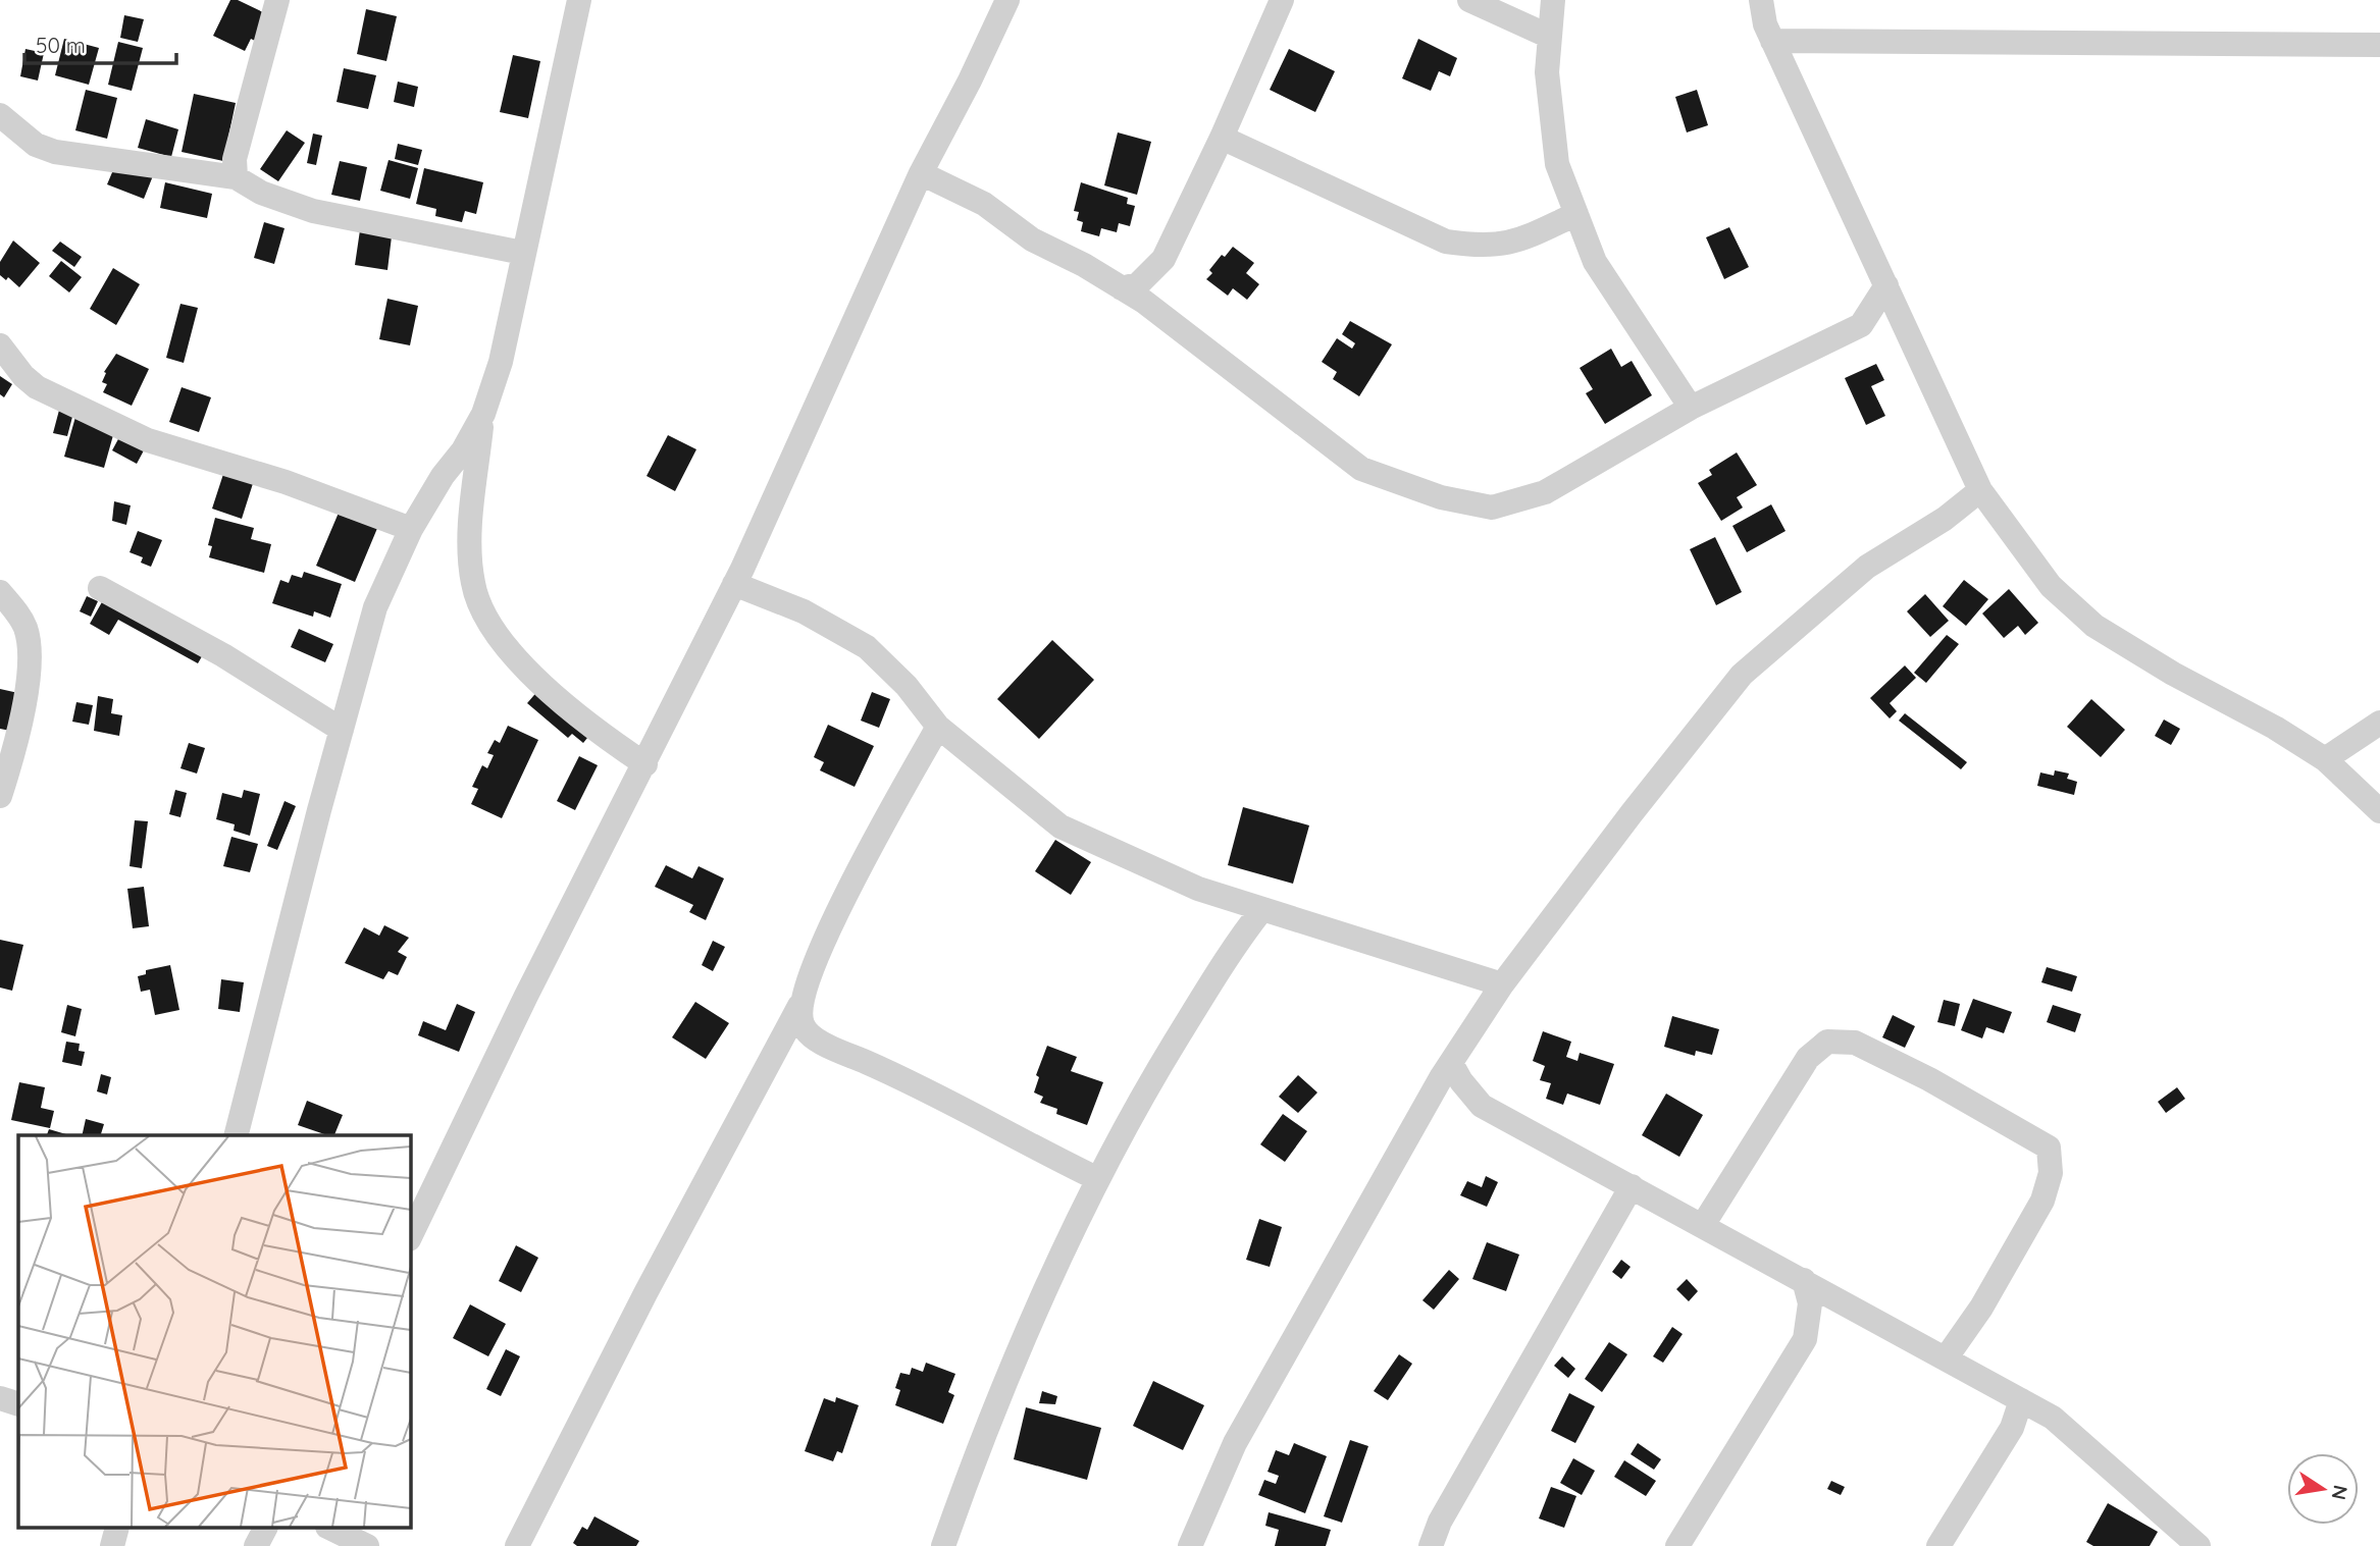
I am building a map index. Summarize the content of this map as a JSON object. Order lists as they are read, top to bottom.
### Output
{
  "scale_bar": "50 m",
  "north": "right"
}
